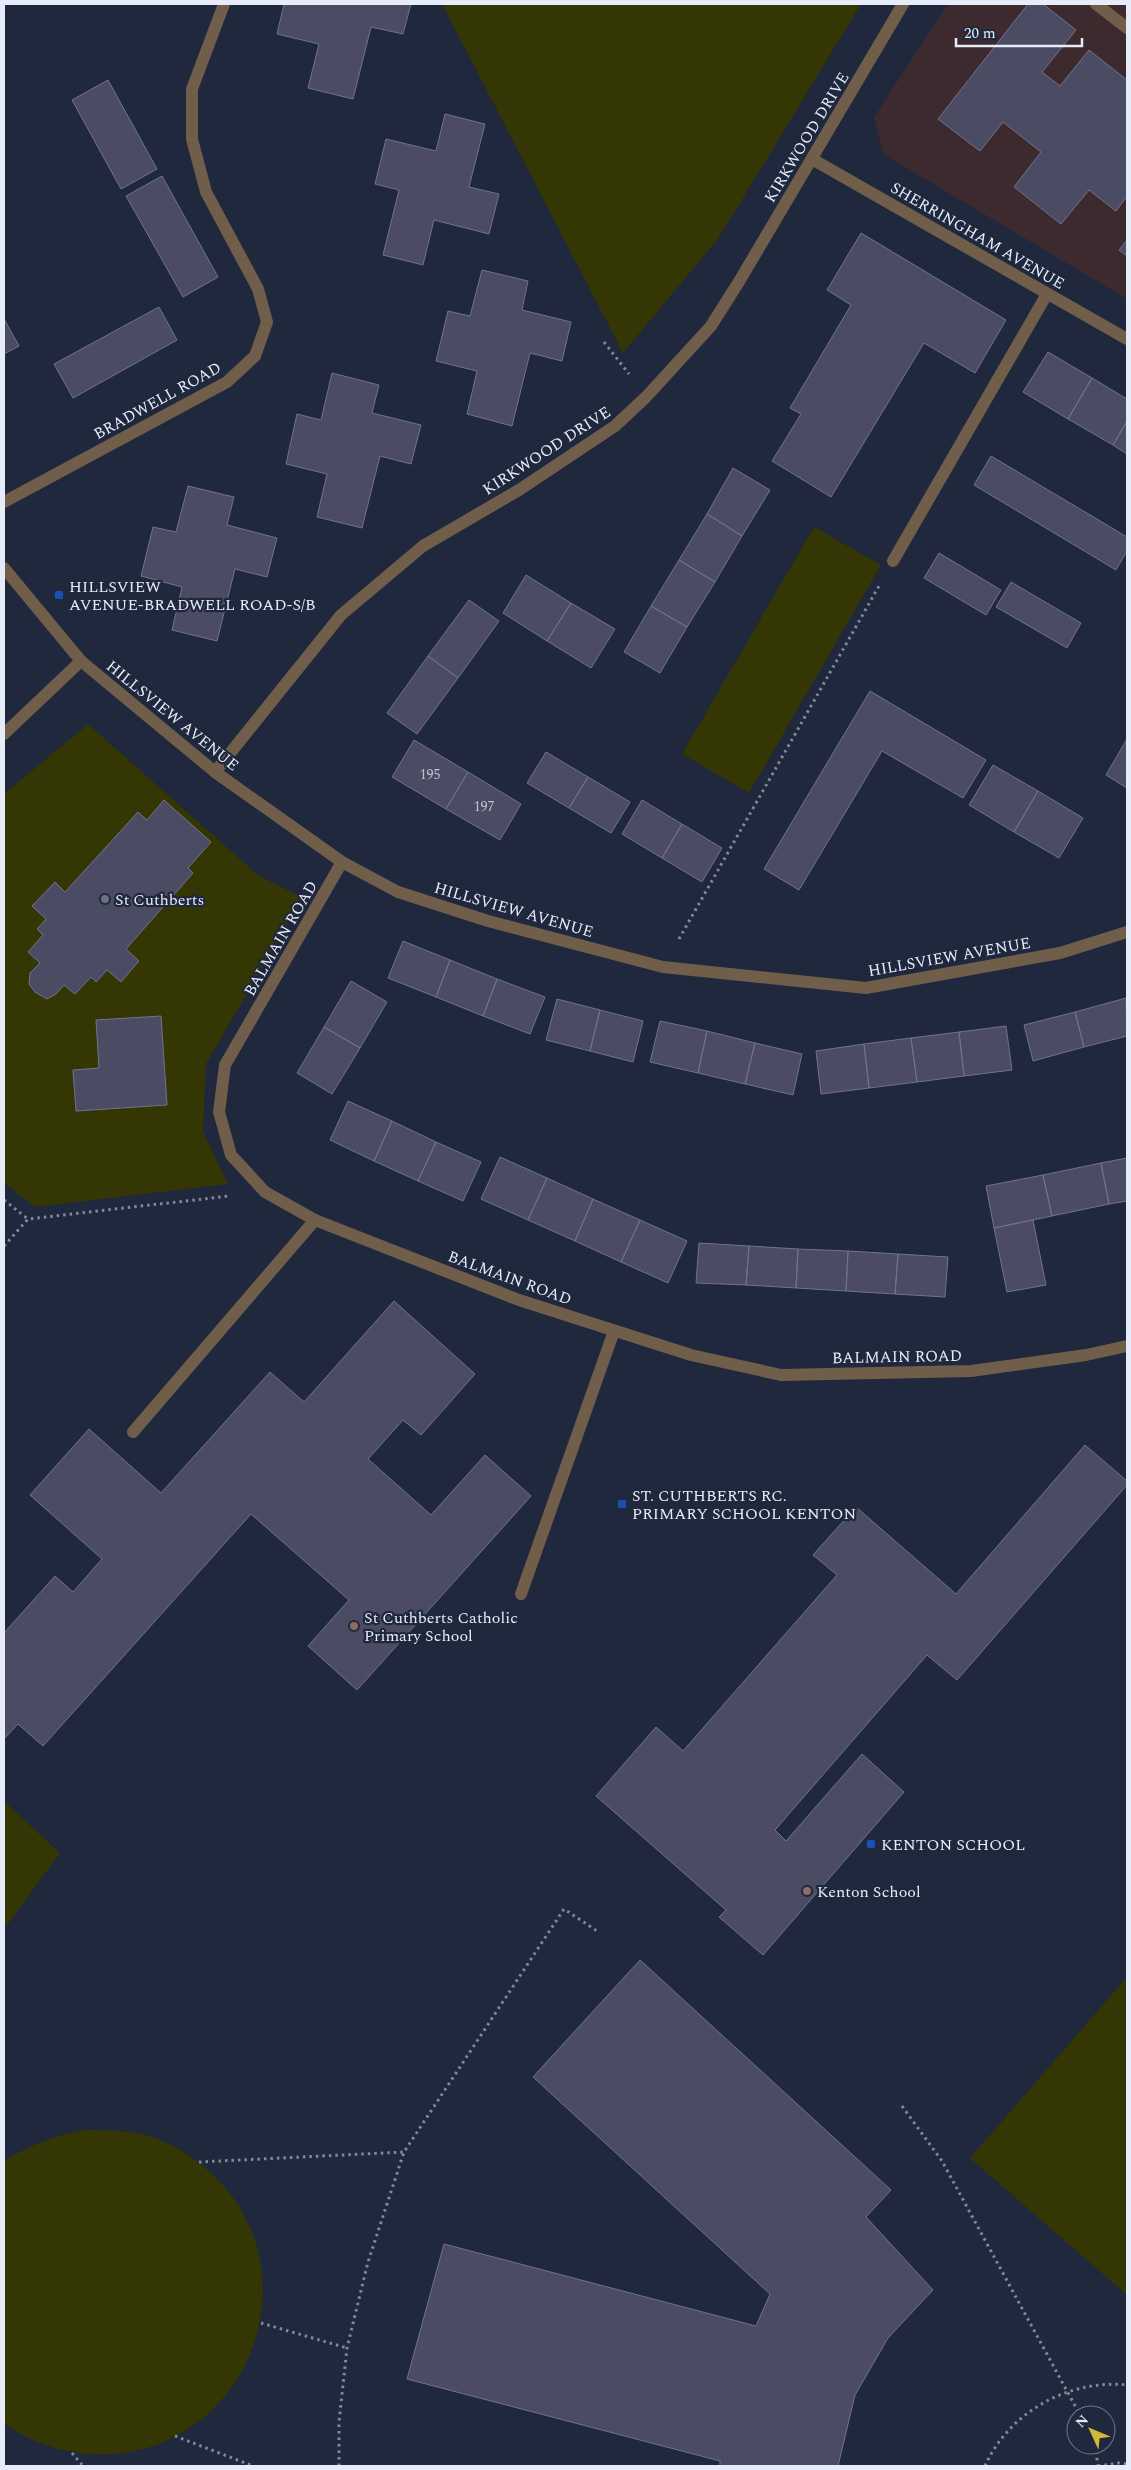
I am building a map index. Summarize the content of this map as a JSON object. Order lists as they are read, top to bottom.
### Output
{
  "streets": {
    "street": [
      "KIRKWOOD DRIVE",
      "SHERRINGHAM AVENUE",
      "BRADWELL ROAD",
      "HILLSVIEW AVENUE",
      "BALMAIN ROAD"
    ]
  },
  "crossings": [
    ["KIRKWOOD DRIVE", "SHERRINGHAM AVENUE"],
    ["KIRKWOOD DRIVE", "HILLSVIEW AVENUE"],
    ["HILLSVIEW AVENUE", "BALMAIN ROAD"]
  ],
  "places": {
    "transit": ["HILLSVIEW AVENUE-BRADWELL ROAD-S/B", "ST. CUTHBERTS RC. PRIMARY SCHOOL KENTON", "KENTON SCHOOL"],
    "other": ["St Cuthberts", "St Cuthberts Catholic Primary School", "Kenton School"]
  },
  "house_numbers": ["195", "197"],
  "scale_bar": "20 m",
  "north": "top left"
}
